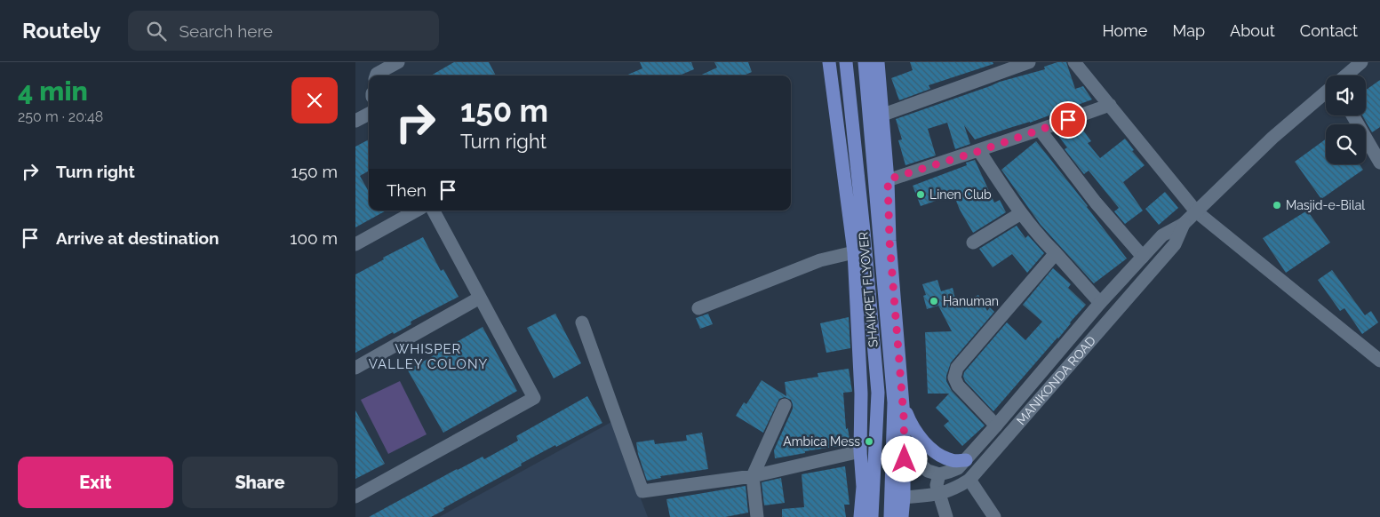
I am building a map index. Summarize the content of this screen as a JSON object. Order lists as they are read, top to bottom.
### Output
{
  "streets": {
    "main road": ["SHAIKPET FLYOVER"],
    "street": ["MANIKONDA ROAD"]
  },
  "districts": ["WHISPER VALLEY COLONY"],
  "places": [
    "Linen Club",
    "Masjid-e-Bilal",
    "Hanuman",
    "Ambica Mess"
  ],
  "page": {
    "header": "Routely",
    "search": "Search here",
    "nav": [
      "Home",
      "Map",
      "About",
      "Contact"
    ],
    "heading": ["4 min", "250 m · 20:48"],
    "turn": ["150 m", "Turn right"],
    "list": [
      {
        "name": "Turn right",
        "value": "150 m"
      },
      {
        "name": "Arrive at destination",
        "value": "100 m"
      }
    ],
    "then": "Then",
    "buttons": ["Exit", "Share"]
  }
}
